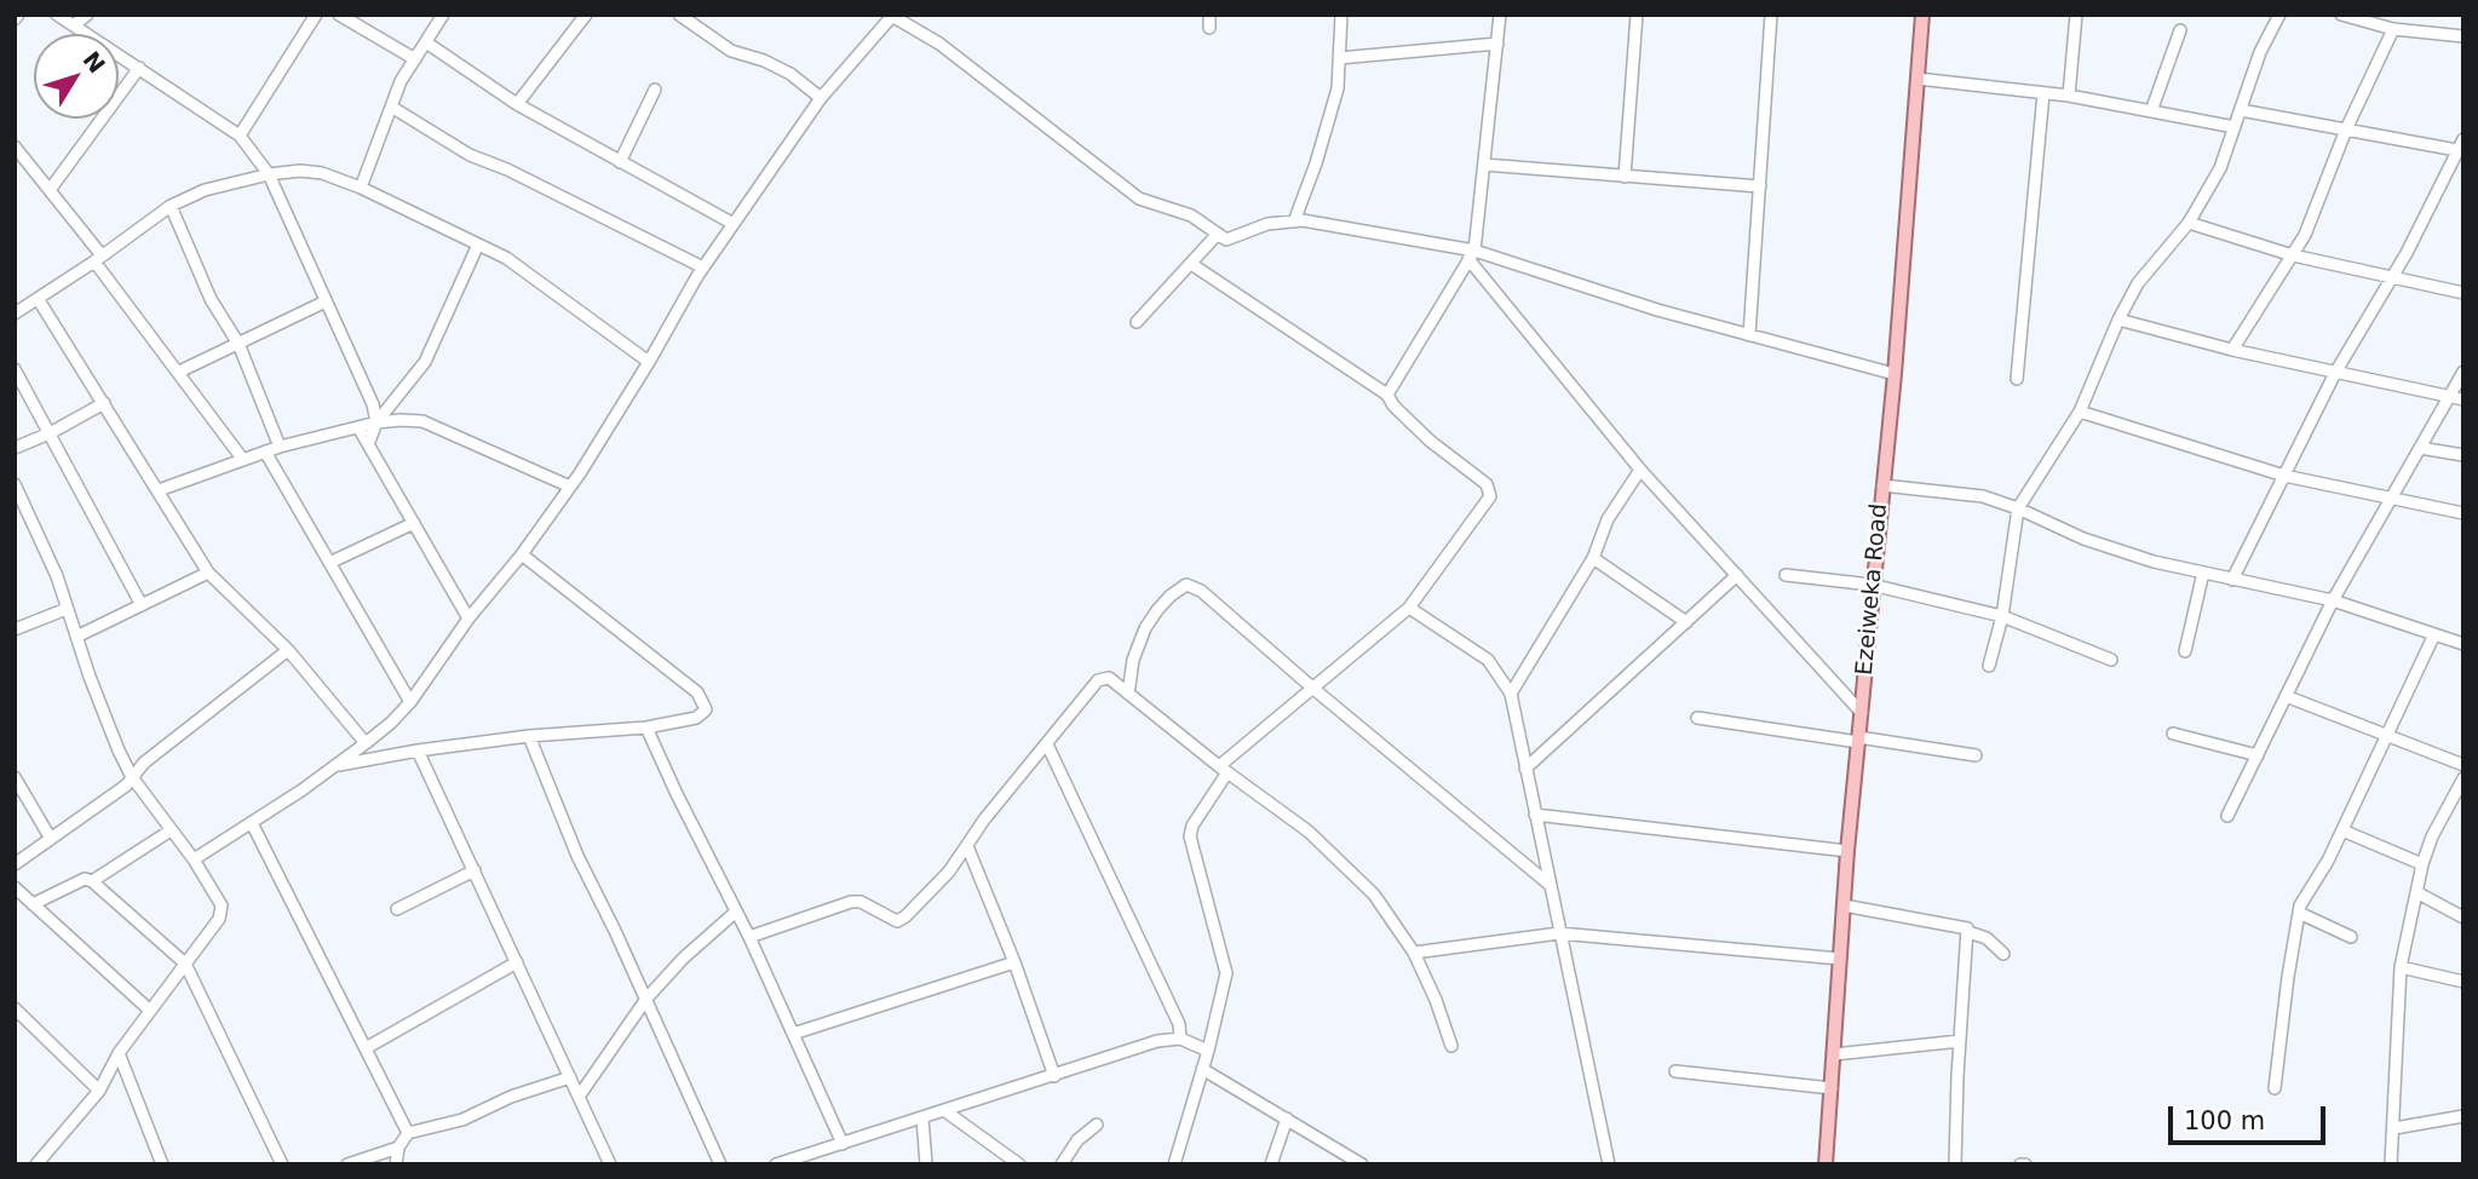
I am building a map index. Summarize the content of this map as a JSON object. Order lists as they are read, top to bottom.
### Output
{
  "streets": {
    "main road": ["Ezeiweka Road"]
  },
  "scale_bar": "100 m",
  "north": "top right"
}
